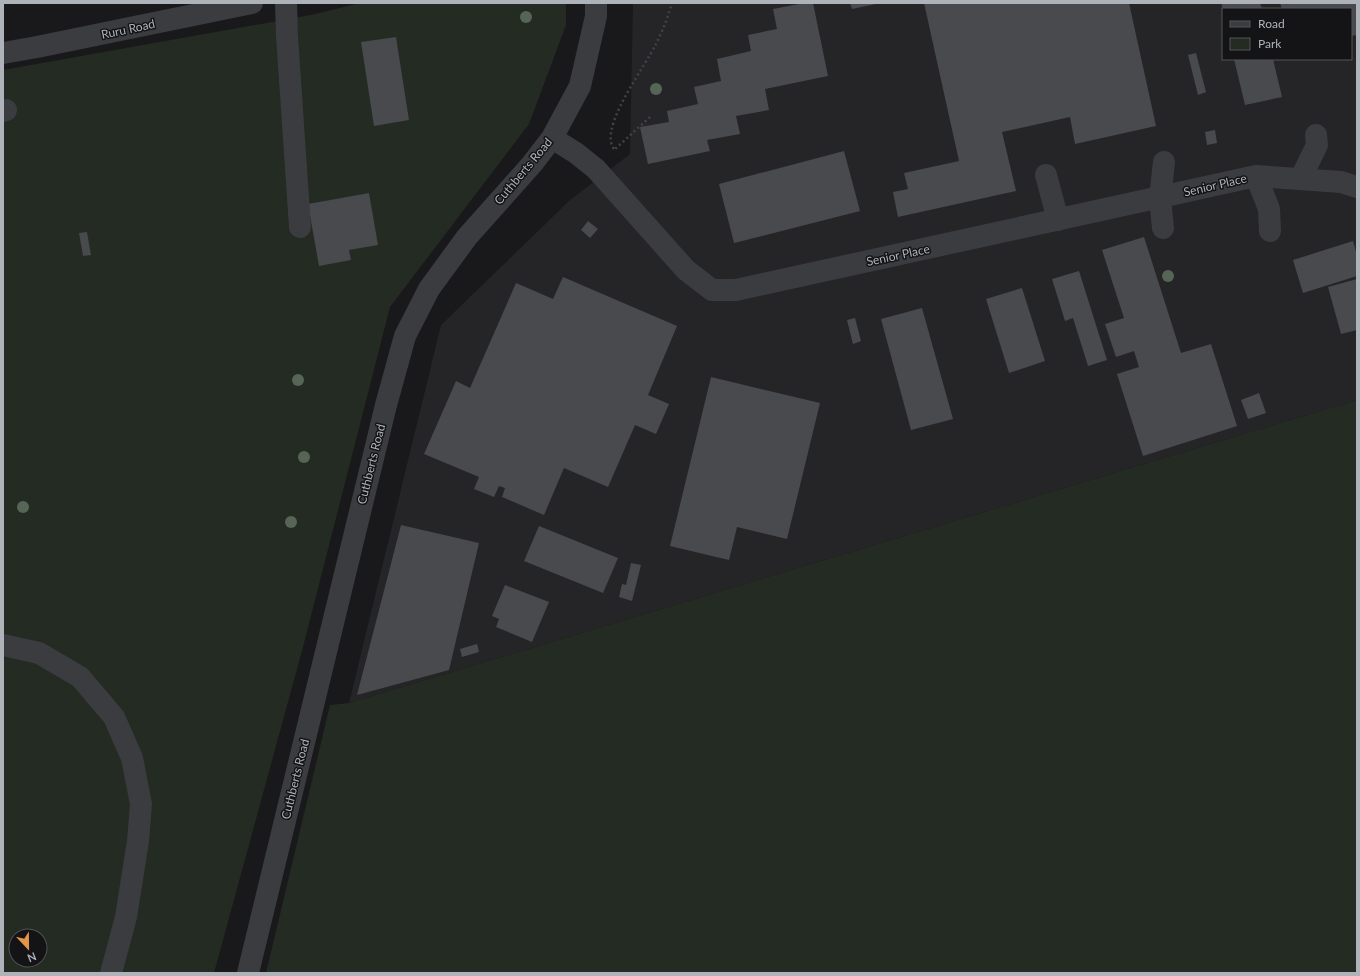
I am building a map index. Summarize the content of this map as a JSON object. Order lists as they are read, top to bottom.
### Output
{
  "streets": {
    "street": ["Ruru Road", "Cuthberts Road", "Senior Place"]
  },
  "crossings": [
    ["Cuthberts Road", "Senior Place"]
  ],
  "legend": ["Road", "Park"],
  "north": "bottom"
}
